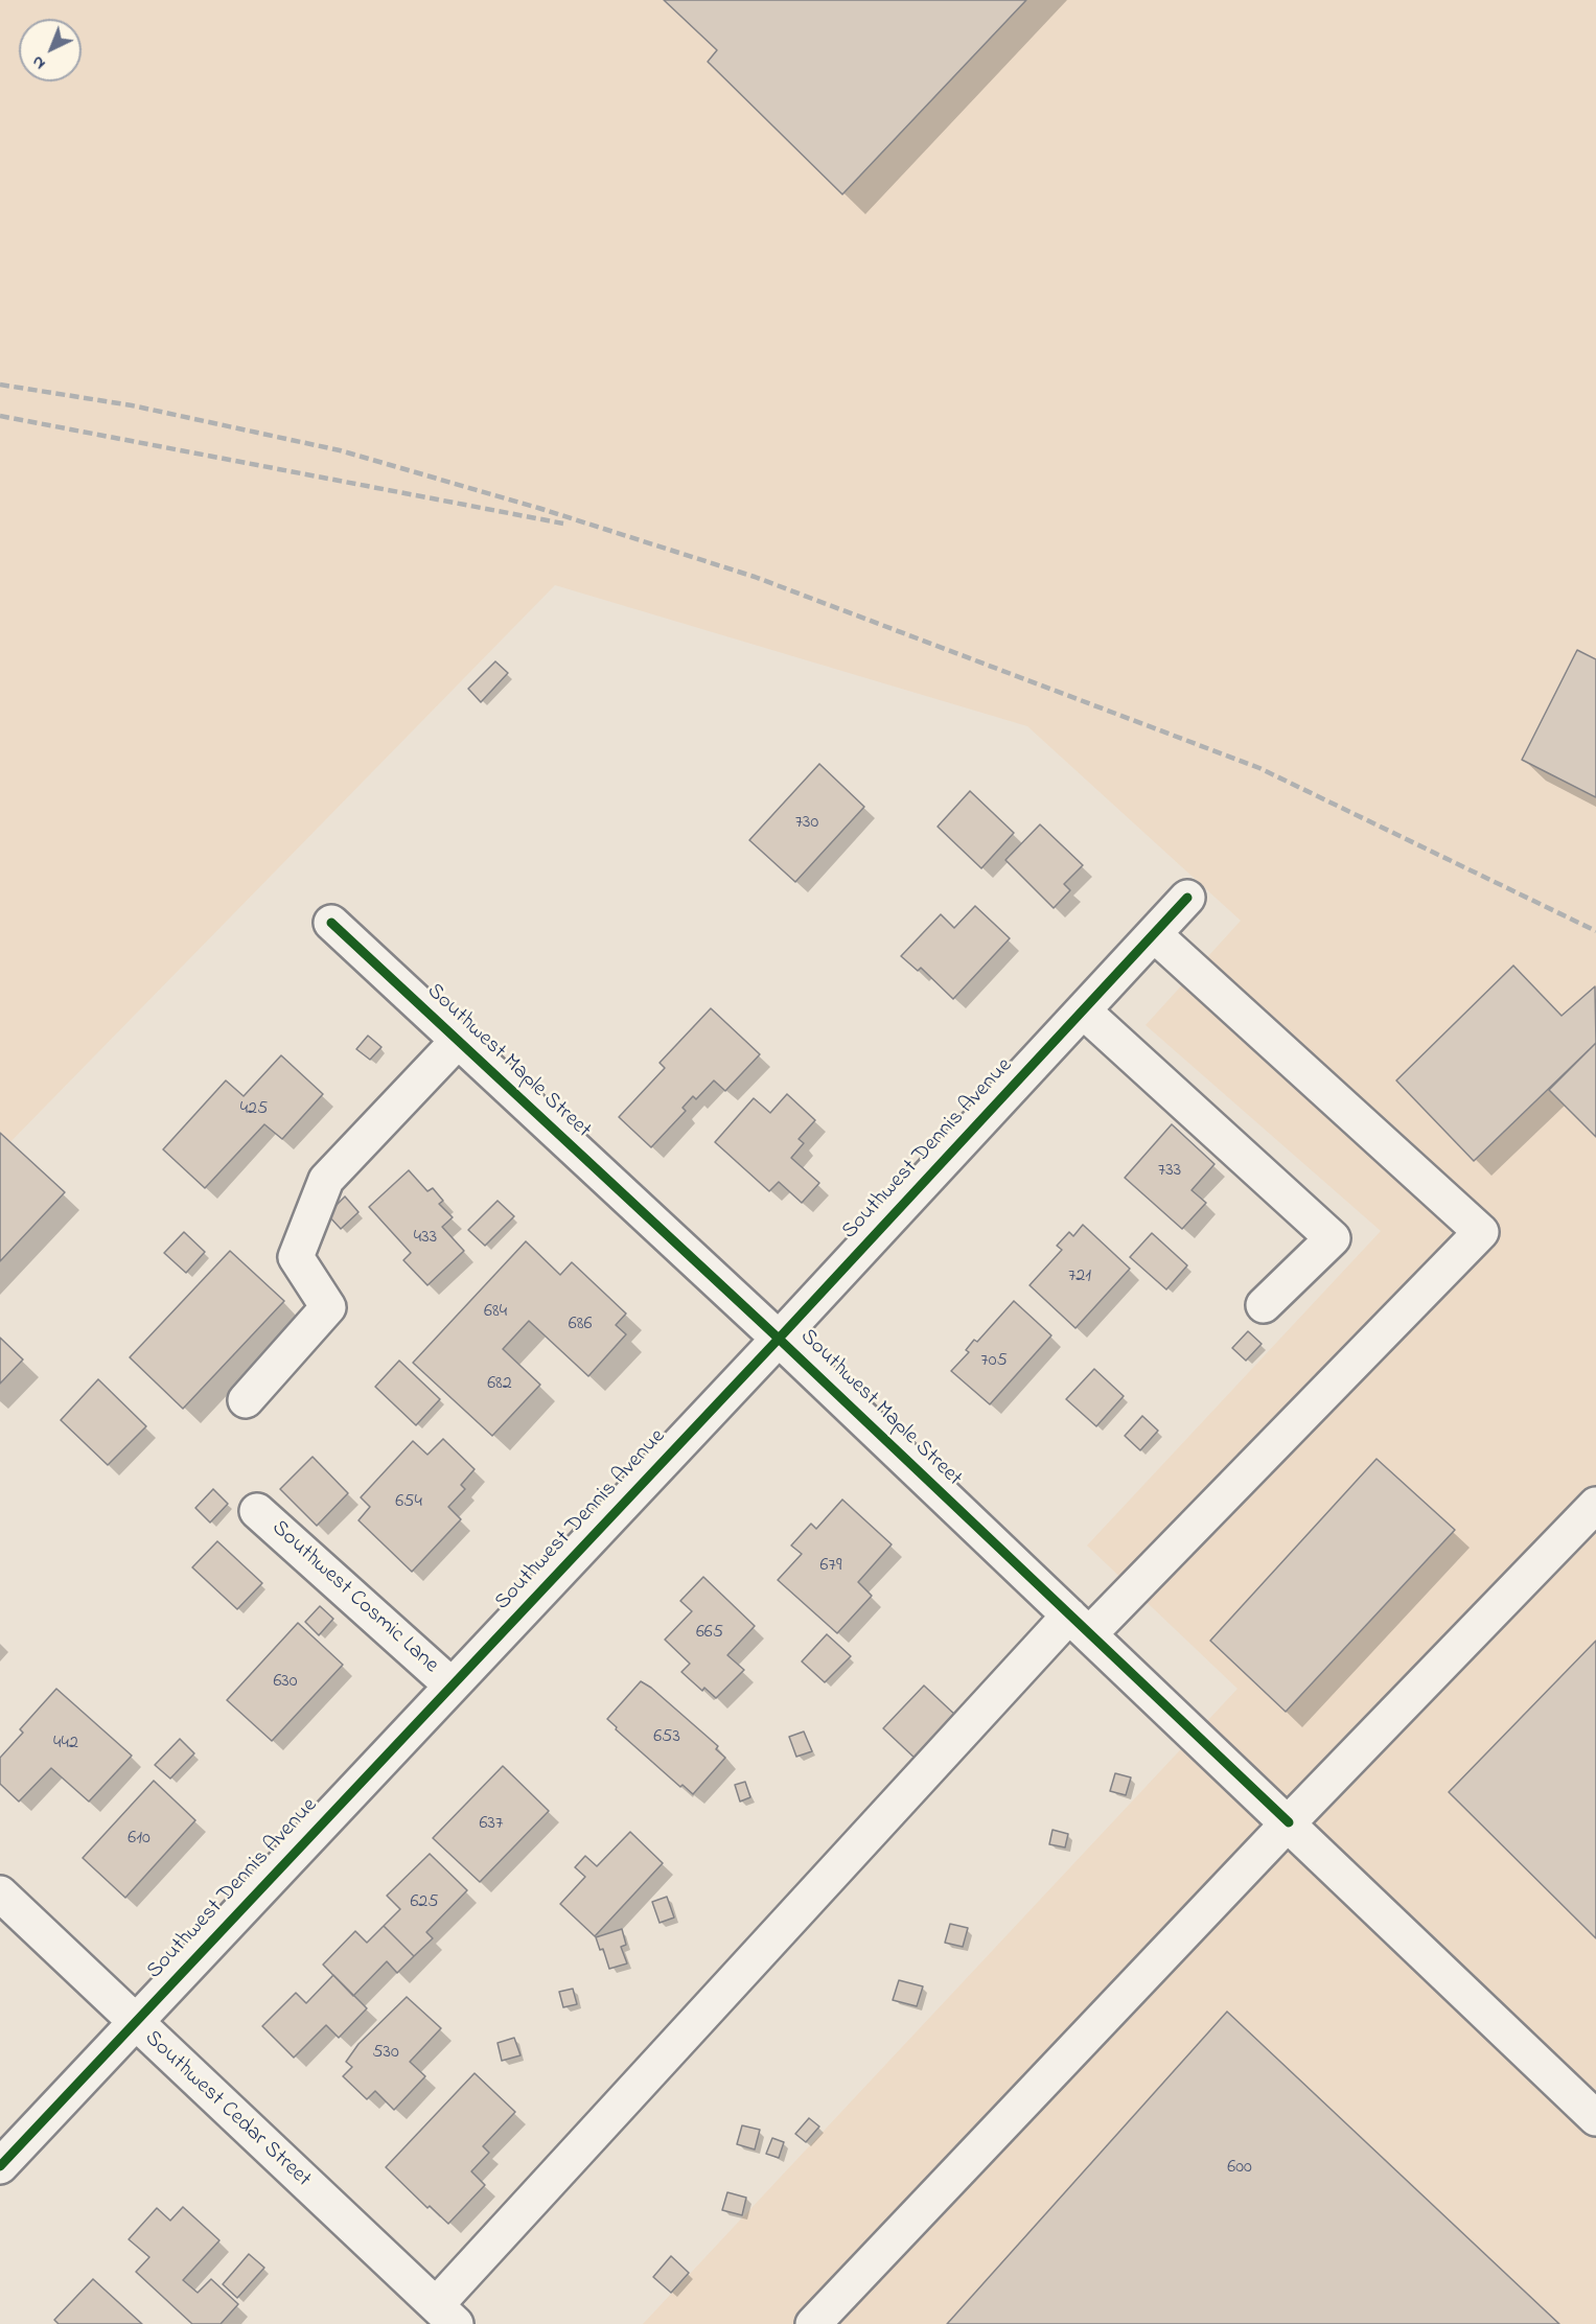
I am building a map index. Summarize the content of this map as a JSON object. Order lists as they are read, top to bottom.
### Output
{
  "streets": {
    "street": [
      "Southwest Maple Street",
      "Southwest Dennis Avenue",
      "Southwest Cosmic Lane",
      "Southwest Cedar Street"
    ]
  },
  "crossings": [
    ["Southwest Maple Street", "Southwest Dennis Avenue"],
    ["Southwest Dennis Avenue", "Southwest Cosmic Lane"],
    ["Southwest Dennis Avenue", "Southwest Cedar Street"]
  ],
  "house_numbers": [
    "730",
    "425",
    "733",
    "433",
    "721",
    "684",
    "686",
    "705",
    "682",
    "654",
    "679",
    "665",
    "630",
    "653",
    "442",
    "637",
    "610",
    "625",
    "530",
    "600"
  ],
  "north": "bottom left"
}
